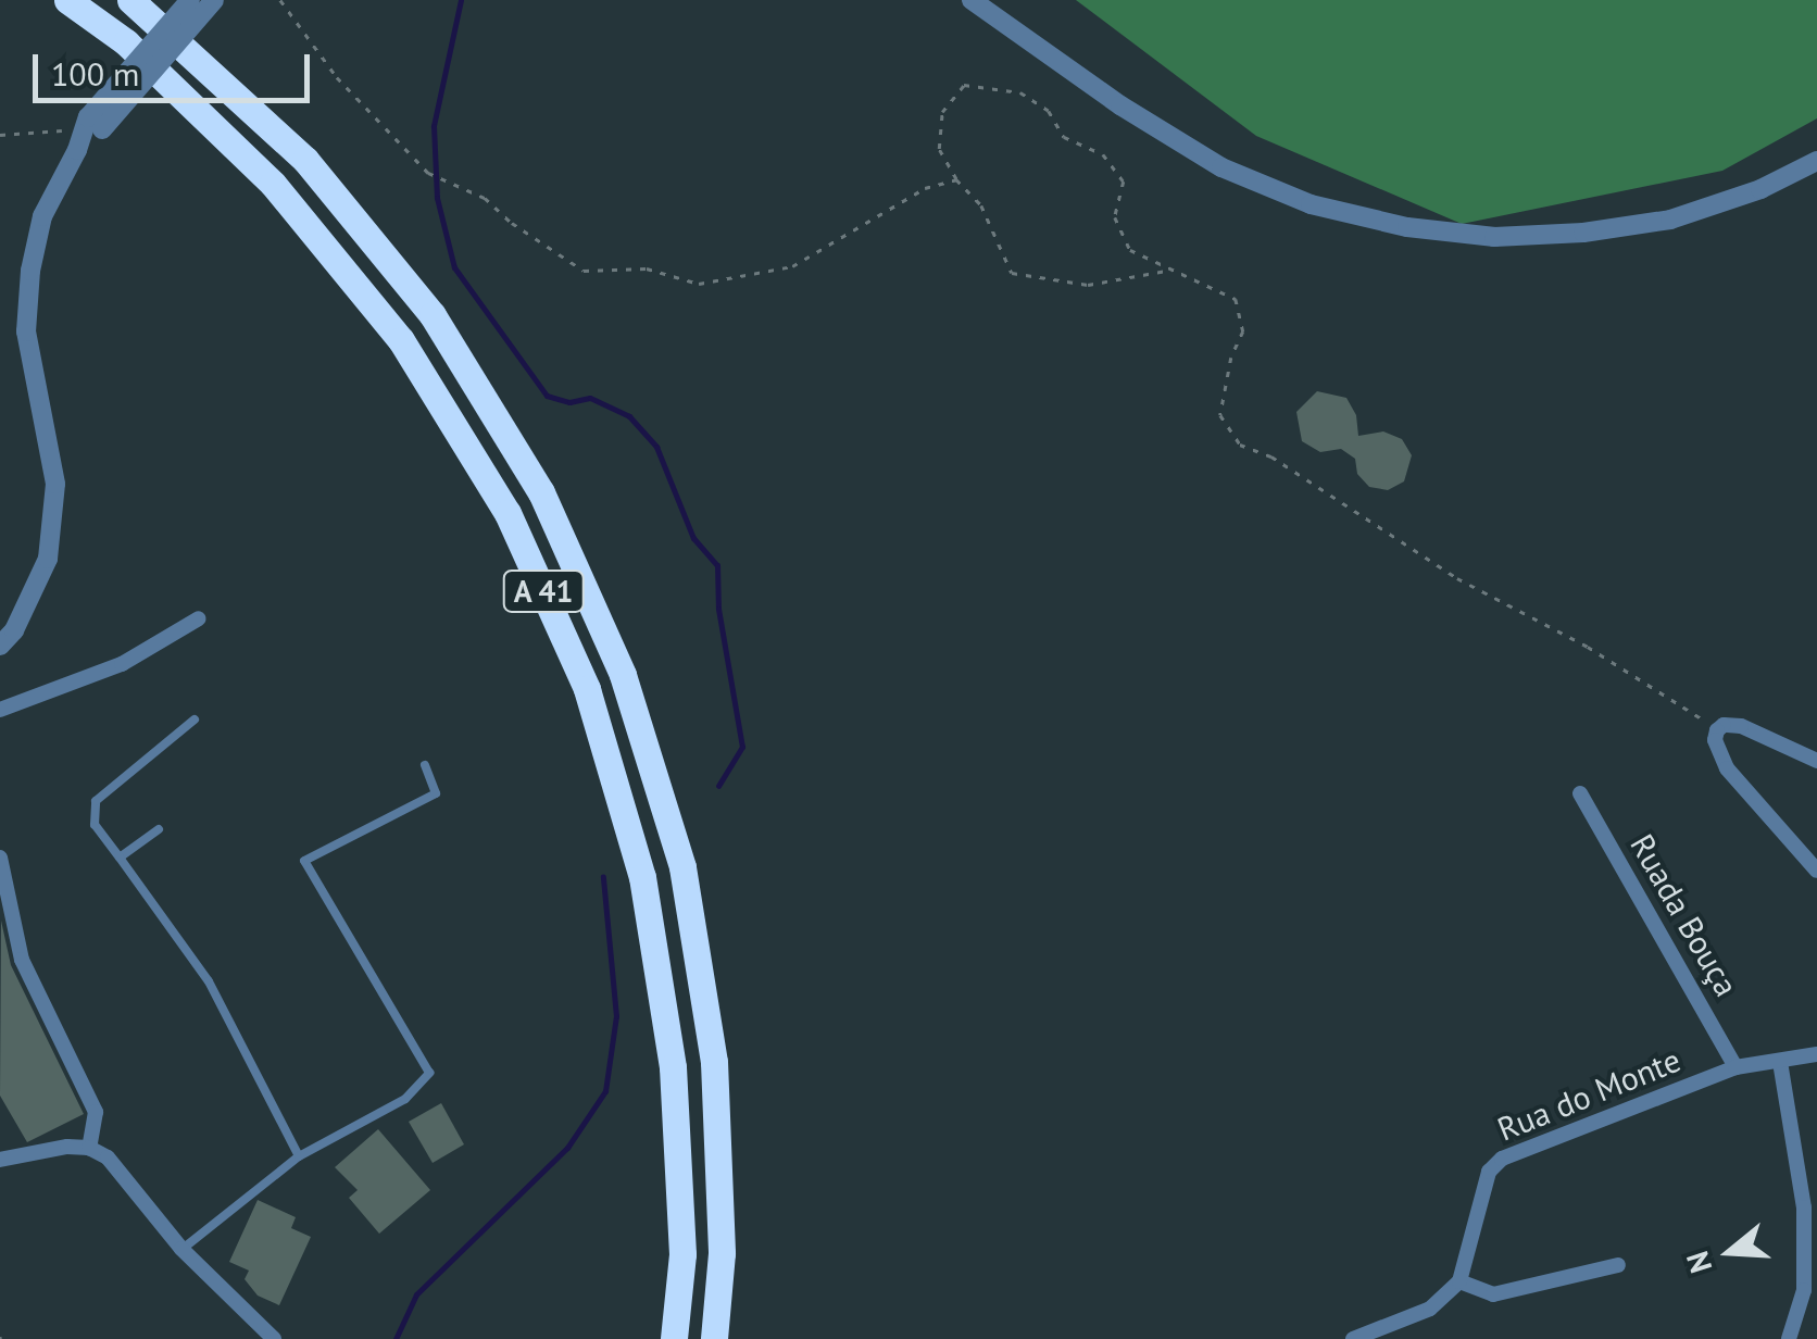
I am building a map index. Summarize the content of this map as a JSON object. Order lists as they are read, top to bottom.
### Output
{
  "streets": {
    "highway": ["A 41"],
    "street": ["Ruada Bouça", "Rua do Monte"]
  },
  "crossings": [
    ["Ruada Bouça", "Rua do Monte"]
  ],
  "scale_bar": "100 m",
  "north": "left"
}
